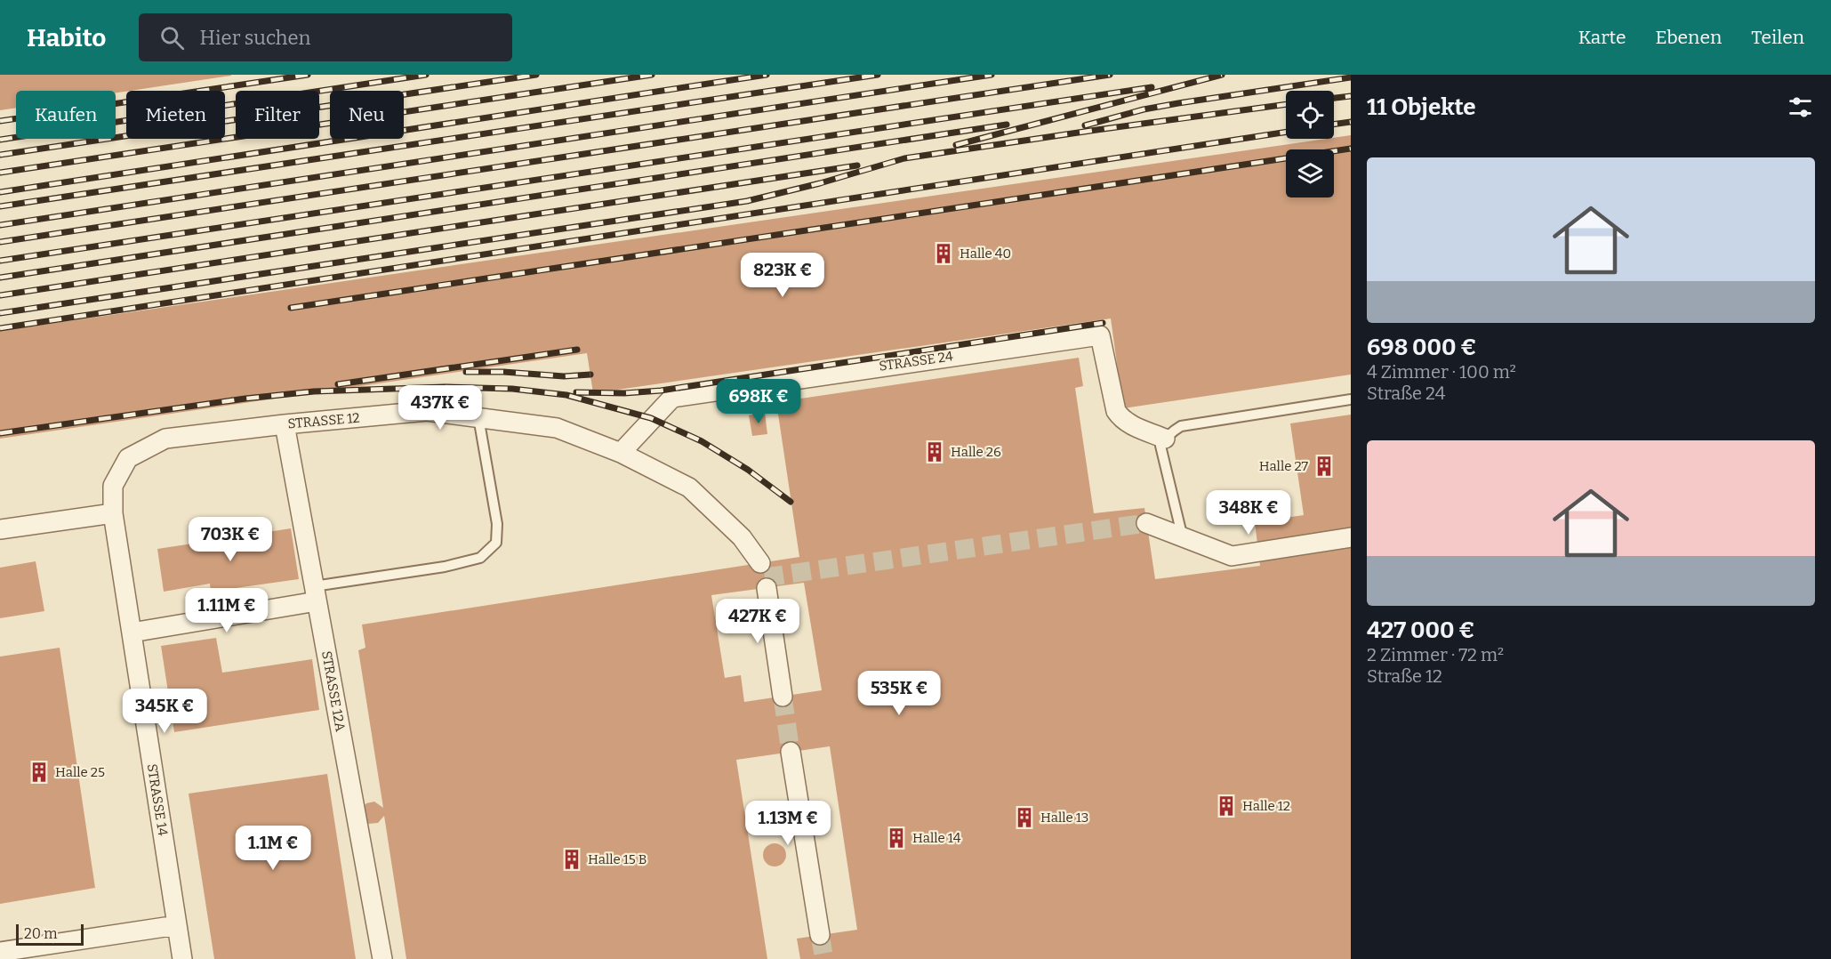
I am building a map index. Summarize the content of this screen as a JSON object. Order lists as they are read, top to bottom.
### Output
{
  "streets": {
    "street": [
      "STRASSE 24",
      "STRASSE 12",
      "STRASSE 12A",
      "STRASSE 14"
    ]
  },
  "crossings": [
    ["STRASSE 24", "STRASSE 12"],
    ["STRASSE 12", "STRASSE 12A"],
    ["STRASSE 12", "STRASSE 14"]
  ],
  "places": {
    "building": [
      "Halle 40",
      "Halle 26",
      "Halle 27",
      "Halle 25",
      "Halle 12",
      "Halle 13",
      "Halle 14",
      "Halle 15 B"
    ]
  },
  "scale_bar": "20 m",
  "page": {
    "header": "Habito",
    "search": "Hier suchen",
    "nav": ["Karte", "Ebenen", "Teilen"],
    "heading": "11 Objekte",
    "chip": [
      "Kaufen",
      "Mieten",
      "Filter",
      "Neu"
    ],
    "list": [
      {
        "name": "698 000 €",
        "note": "4 Zimmer · 100 m² · Straße 24"
      },
      {
        "name": "427 000 €",
        "note": "2 Zimmer · 72 m² · Straße 12"
      }
    ],
    "price": [
      "823K €",
      "698K €",
      "437K €",
      "348K €",
      "703K €",
      "1.11M €",
      "427K €",
      "535K €",
      "345K €",
      "1.13M €",
      "1.1M €"
    ],
    "scale": "20 m"
  }
}
